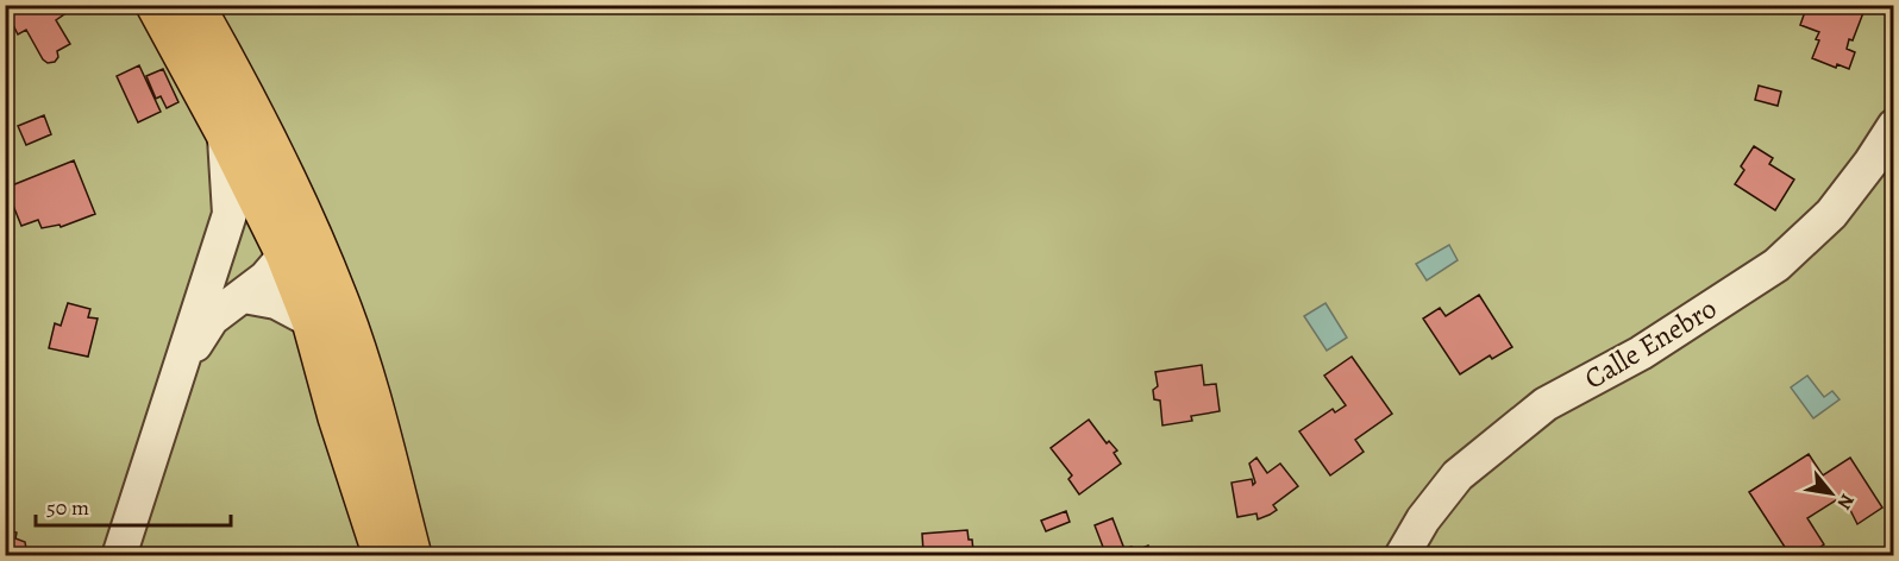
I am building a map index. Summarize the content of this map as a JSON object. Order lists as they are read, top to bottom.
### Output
{
  "streets": {
    "street": ["Calle Enebro"]
  },
  "scale_bar": "50 m",
  "north": "bottom right"
}
